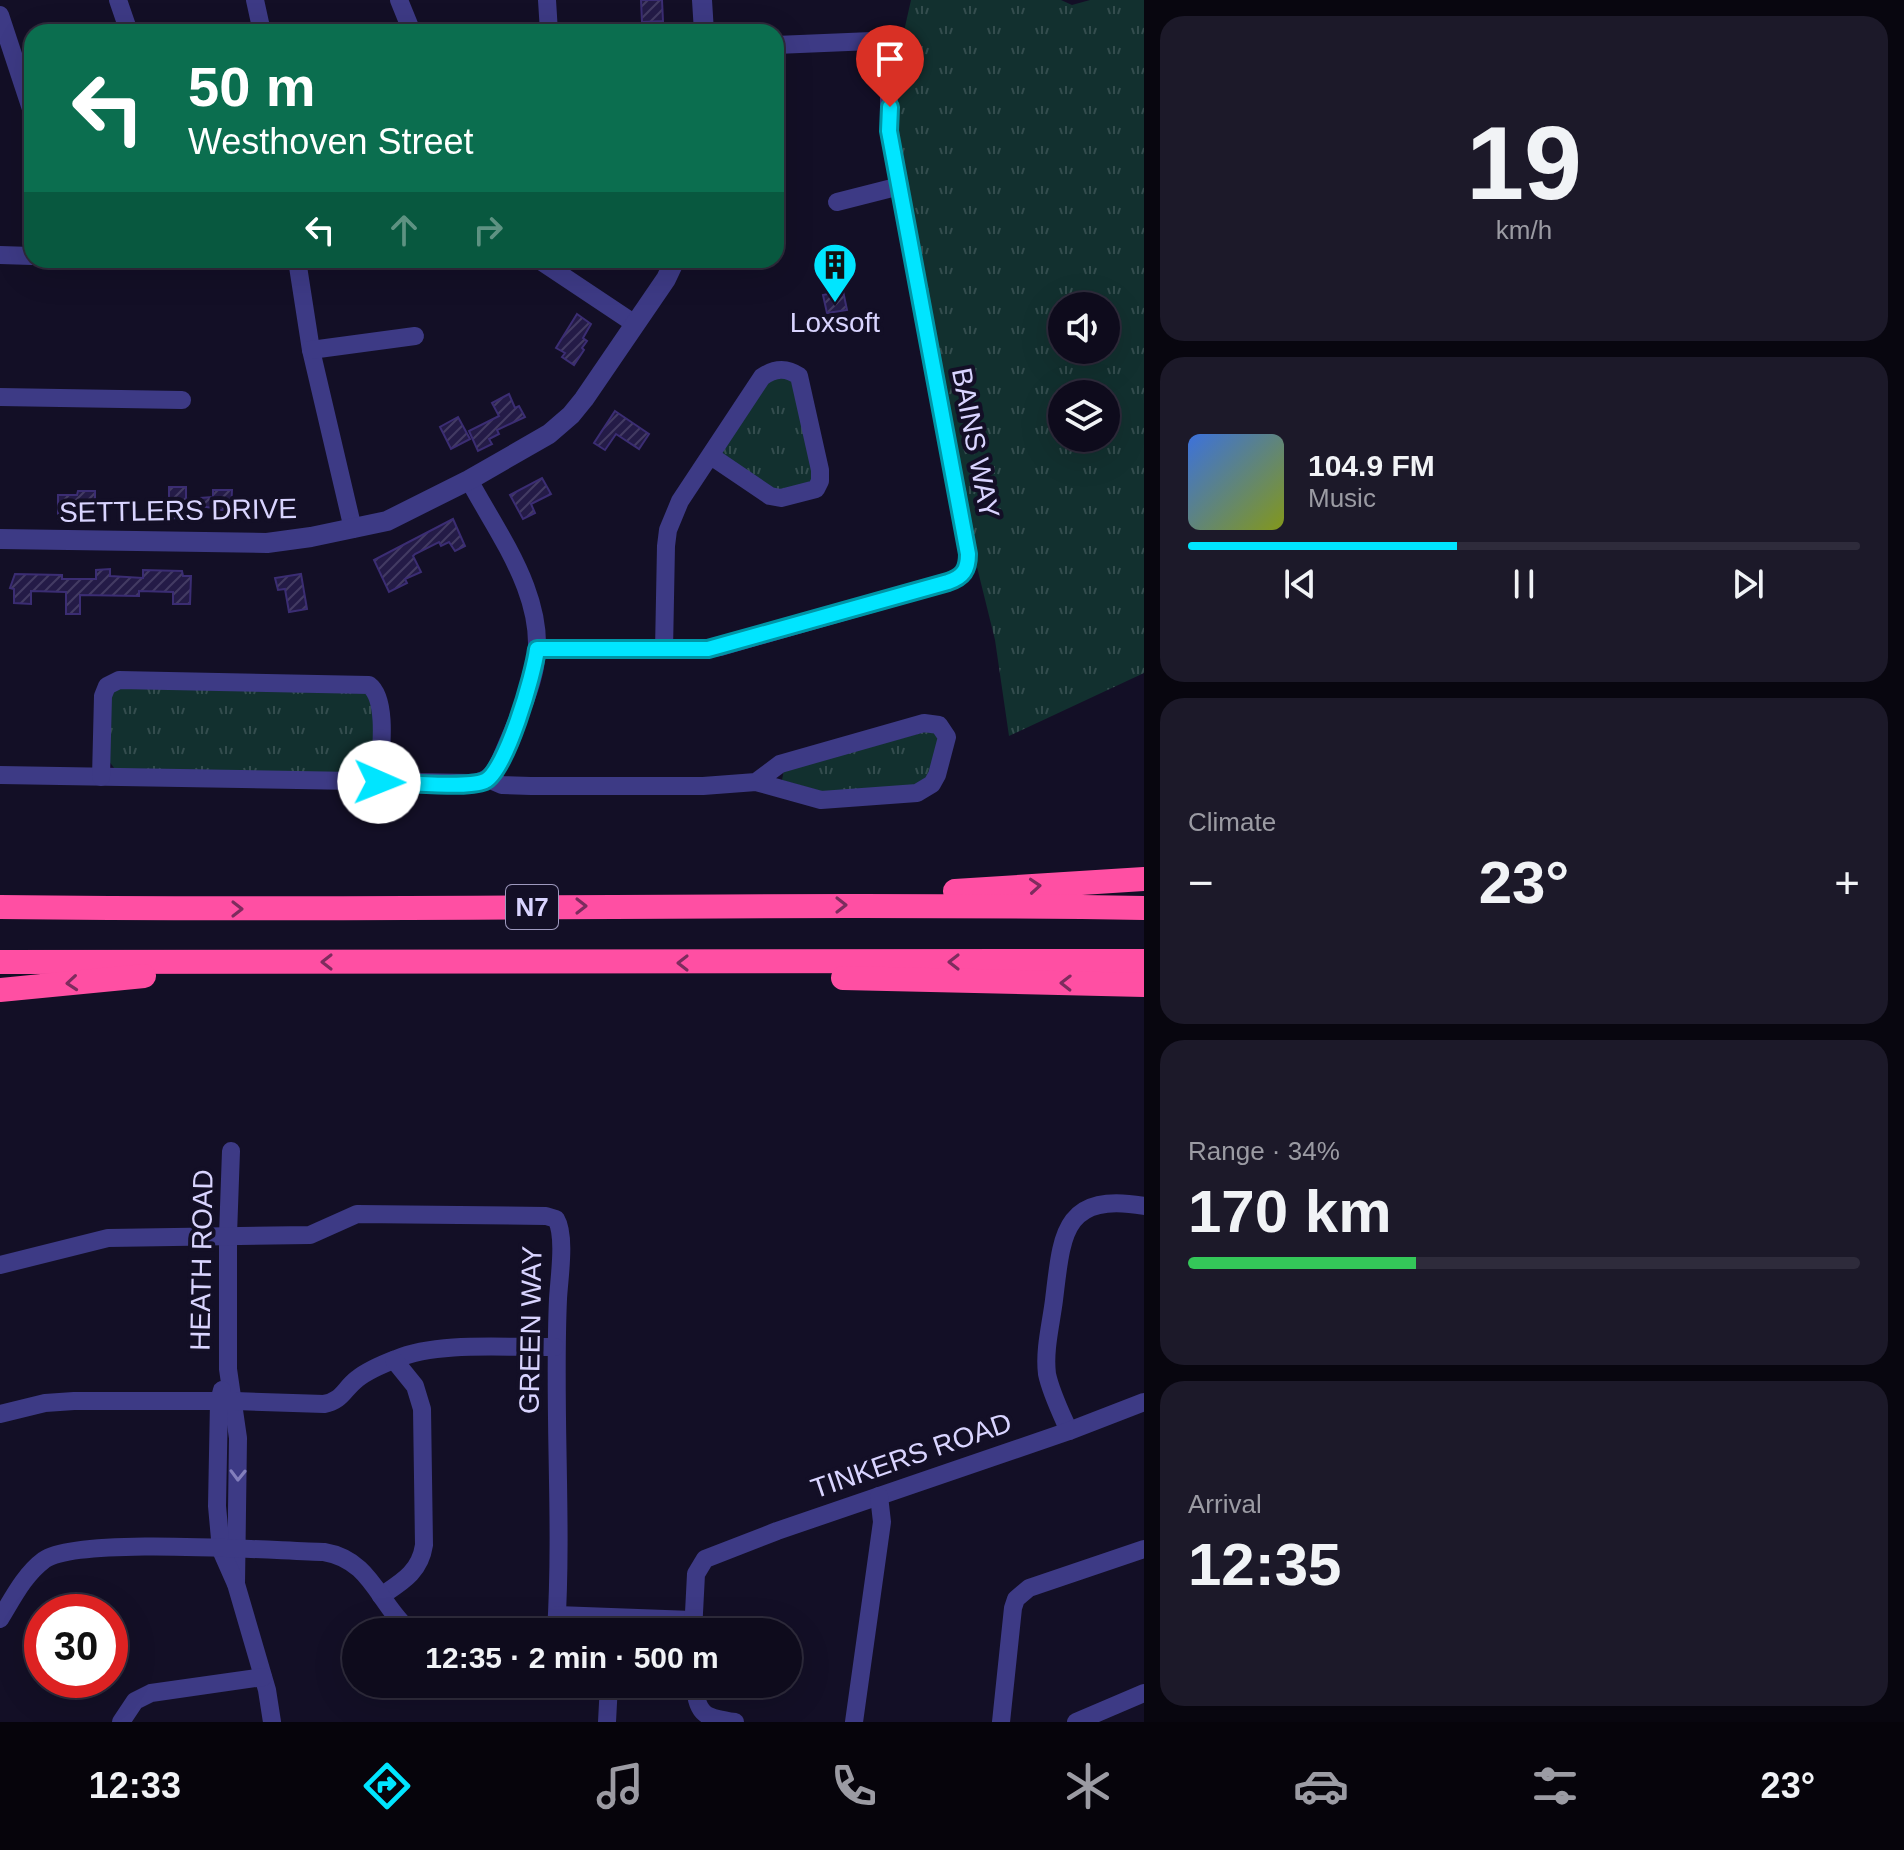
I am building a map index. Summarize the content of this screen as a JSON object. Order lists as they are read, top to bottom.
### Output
{
  "streets": {
    "highway": ["N7"],
    "street": [
      "BAINS WAY",
      "SETTLERS DRIVE",
      "HEATH ROAD",
      "GREEN WAY",
      "TINKERS ROAD"
    ]
  },
  "crossings": [
    ["HEATH ROAD", "GREEN WAY"]
  ],
  "places": {
    "building": ["Loxsoft"]
  },
  "page": {
    "tile": [
      ["19", "km/h"],
      "Climate",
      ["Range · 34%", "170 km"],
      ["Arrival", "12:35"]
    ],
    "turn": ["50 m", "Westhoven Street"],
    "song": ["104.9 FM", "Music"],
    "heat": ["−", "23°", "+"],
    "limit": "30",
    "trip": "12:35 · 2 min · 500 m",
    "tabs": ["12:33", "23°"]
  }
}
